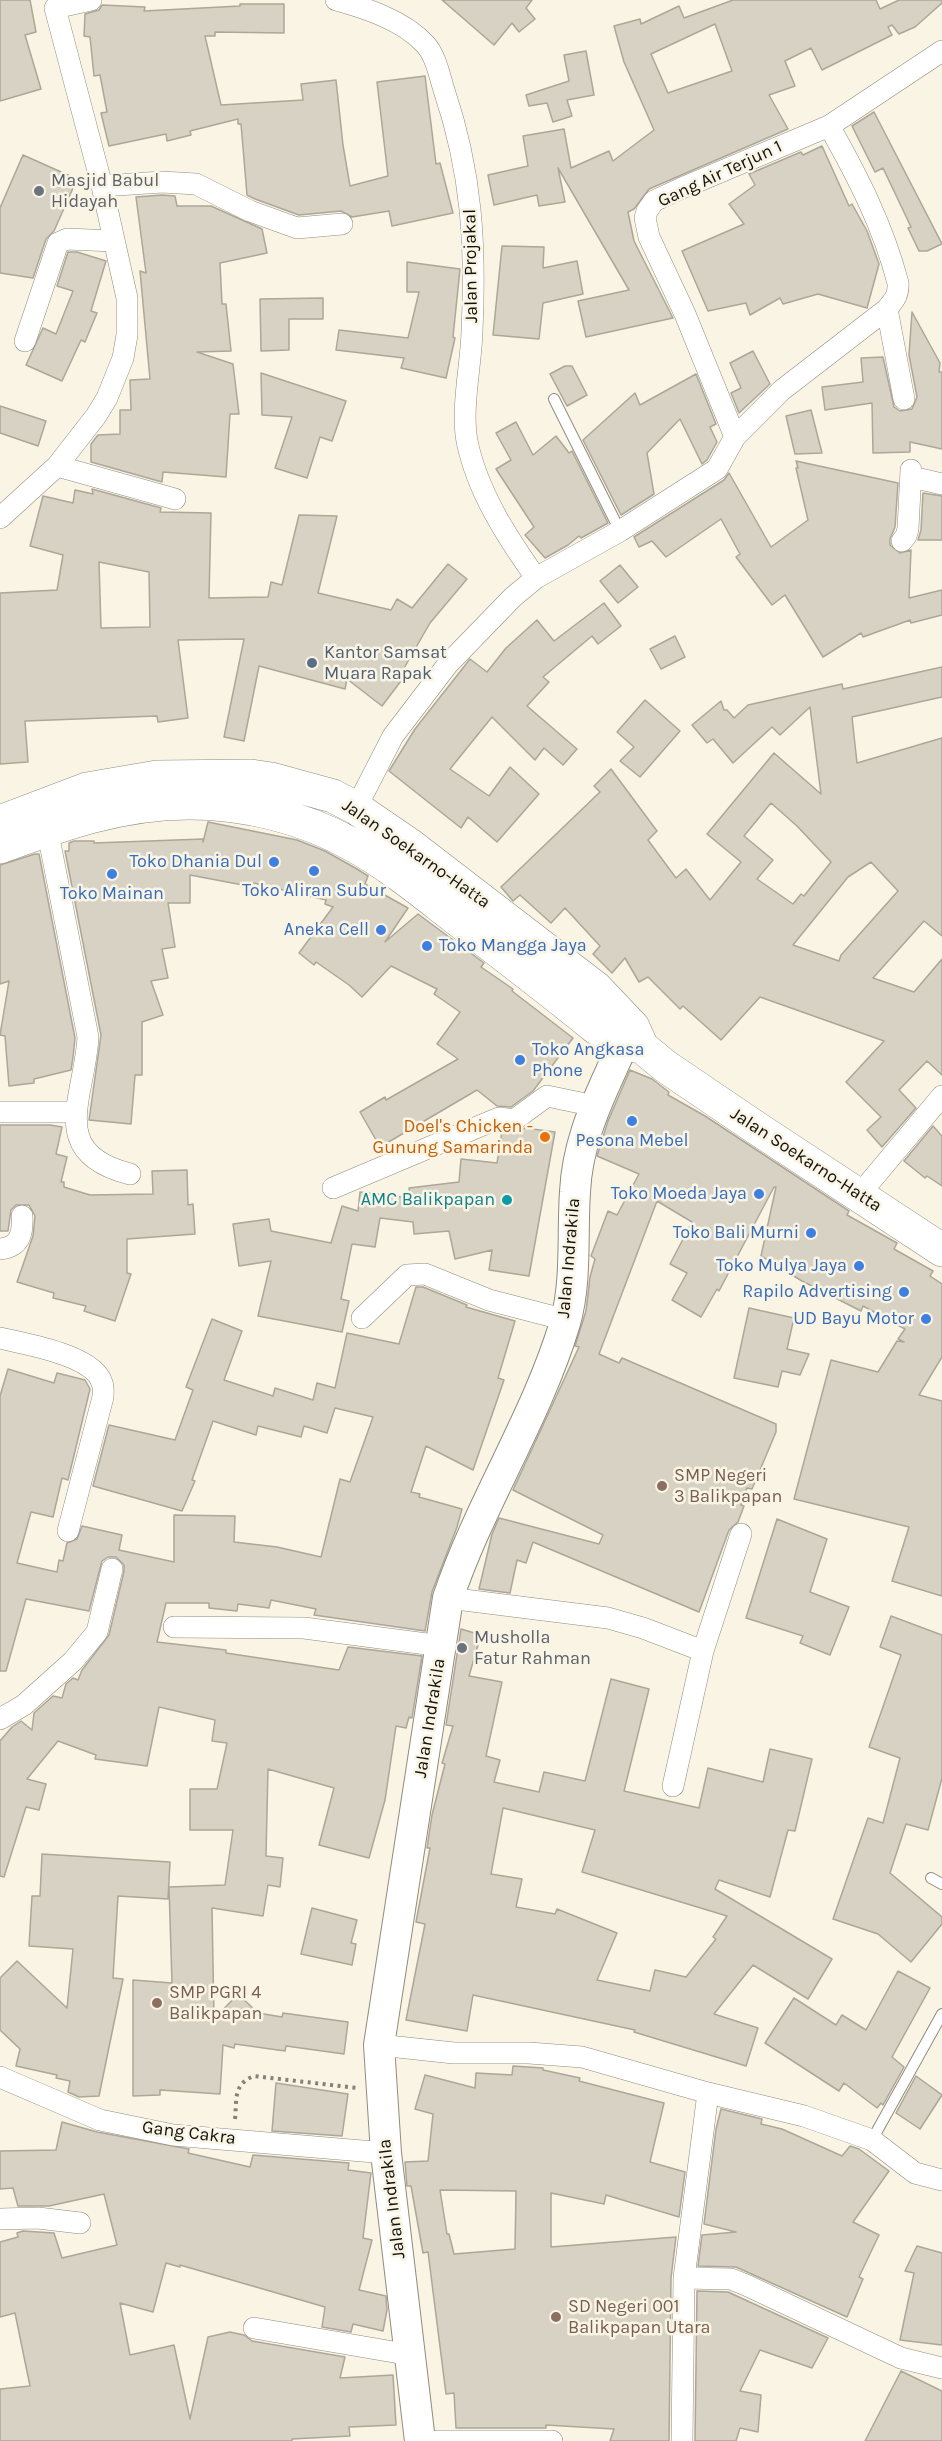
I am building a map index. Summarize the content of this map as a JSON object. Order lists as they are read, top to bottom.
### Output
{
  "streets": {
    "highway": ["Jalan Soekarno-Hatta"],
    "street": [
      "Gang Air Terjun 1",
      "Jalan Projakal",
      "Jalan Indrakila",
      "Gang Cakra"
    ]
  },
  "crossings": [
    ["Jalan Soekarno-Hatta", "Jalan Indrakila"],
    ["Jalan Indrakila", "Gang Cakra"]
  ],
  "places": [
    "Masjid Babul Hidayah",
    "Kantor Samsat Muara Rapak",
    "Toko Dhania Dul",
    "Toko Aliran Subur",
    "Toko Mainan",
    "Aneka Cell",
    "Toko Mangga Jaya",
    "Toko Angkasa Phone",
    "Pesona Mebel",
    "Doel's Chicken - Gunung Samarinda",
    "Toko Moeda Jaya",
    "AMC Balikpapan",
    "Toko Bali Murni",
    "Toko Mulya Jaya",
    "Rapilo Advertising",
    "UD Bayu Motor",
    "SMP Negeri 3 Balikpapan",
    "Musholla Fatur Rahman",
    "SMP PGRI 4 Balikpapan",
    "SD Negeri 001 Balikpapan Utara"
  ]
}
